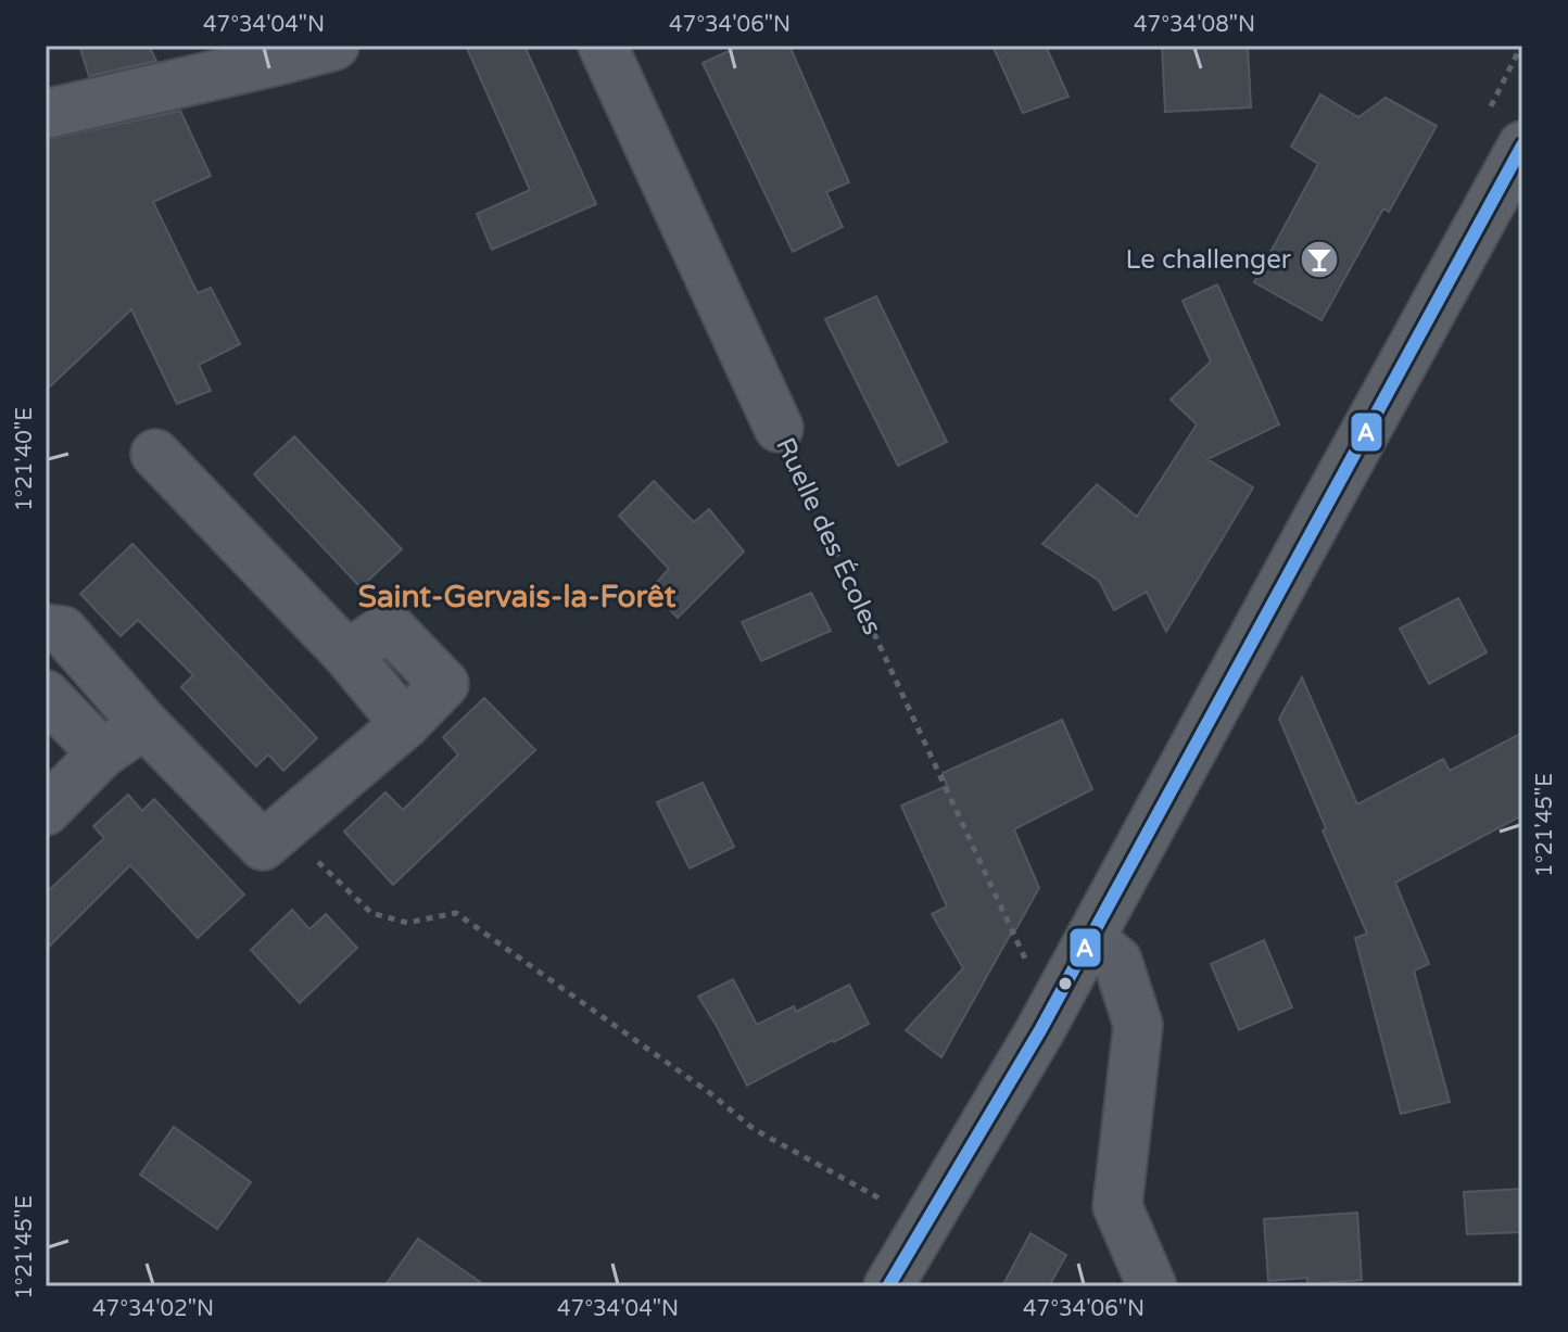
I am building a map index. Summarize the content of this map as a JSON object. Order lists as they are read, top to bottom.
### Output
{
  "streets": {
    "street": ["Ruelle des Écoles"]
  },
  "districts": ["Saint-Gervais-la-Forêt"],
  "places": {
    "bar": ["Le challenger"]
  },
  "lines": ["transit line A"],
  "coordinates": [
    "47°34'04\"N",
    "47°34'06\"N",
    "47°34'08\"N",
    "1°21'40\"E",
    "1°21'45\"E",
    "47°34'02\"N"
  ]
}
